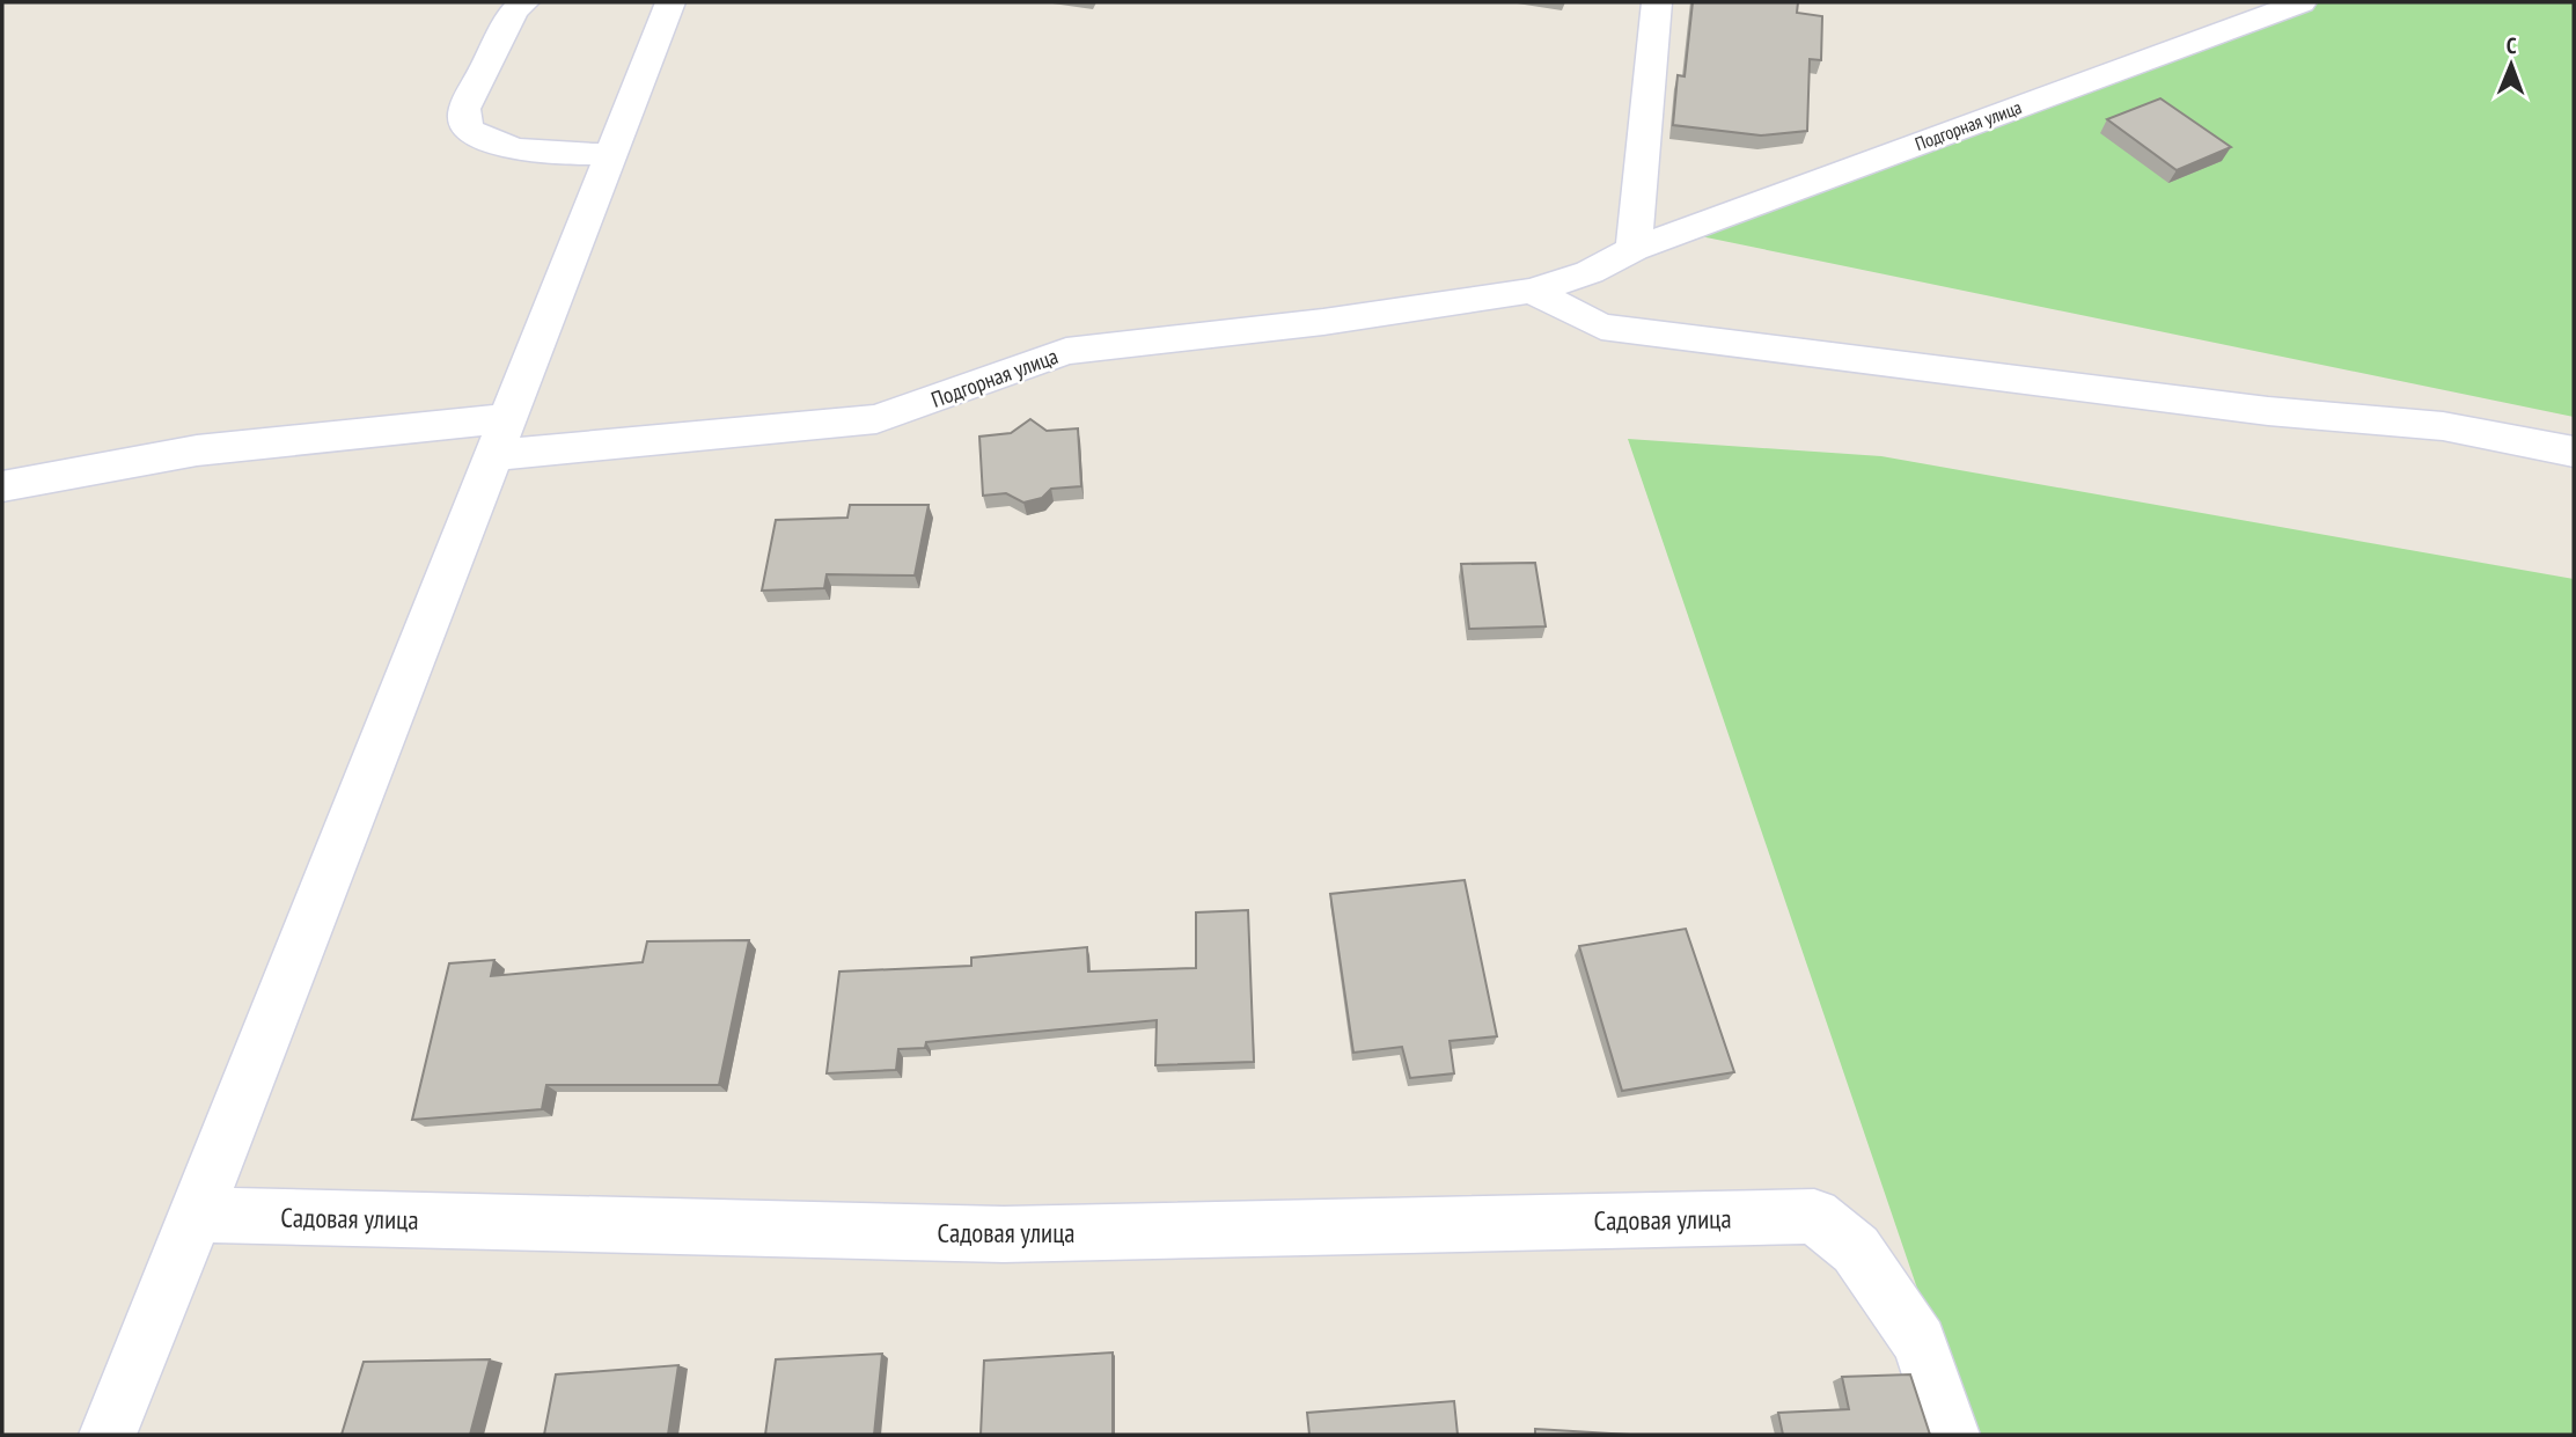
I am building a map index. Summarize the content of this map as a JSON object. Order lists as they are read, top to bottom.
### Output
{
  "streets": {
    "street": ["Подгорная улица", "Садовая улица"]
  },
  "north": "top"
}
